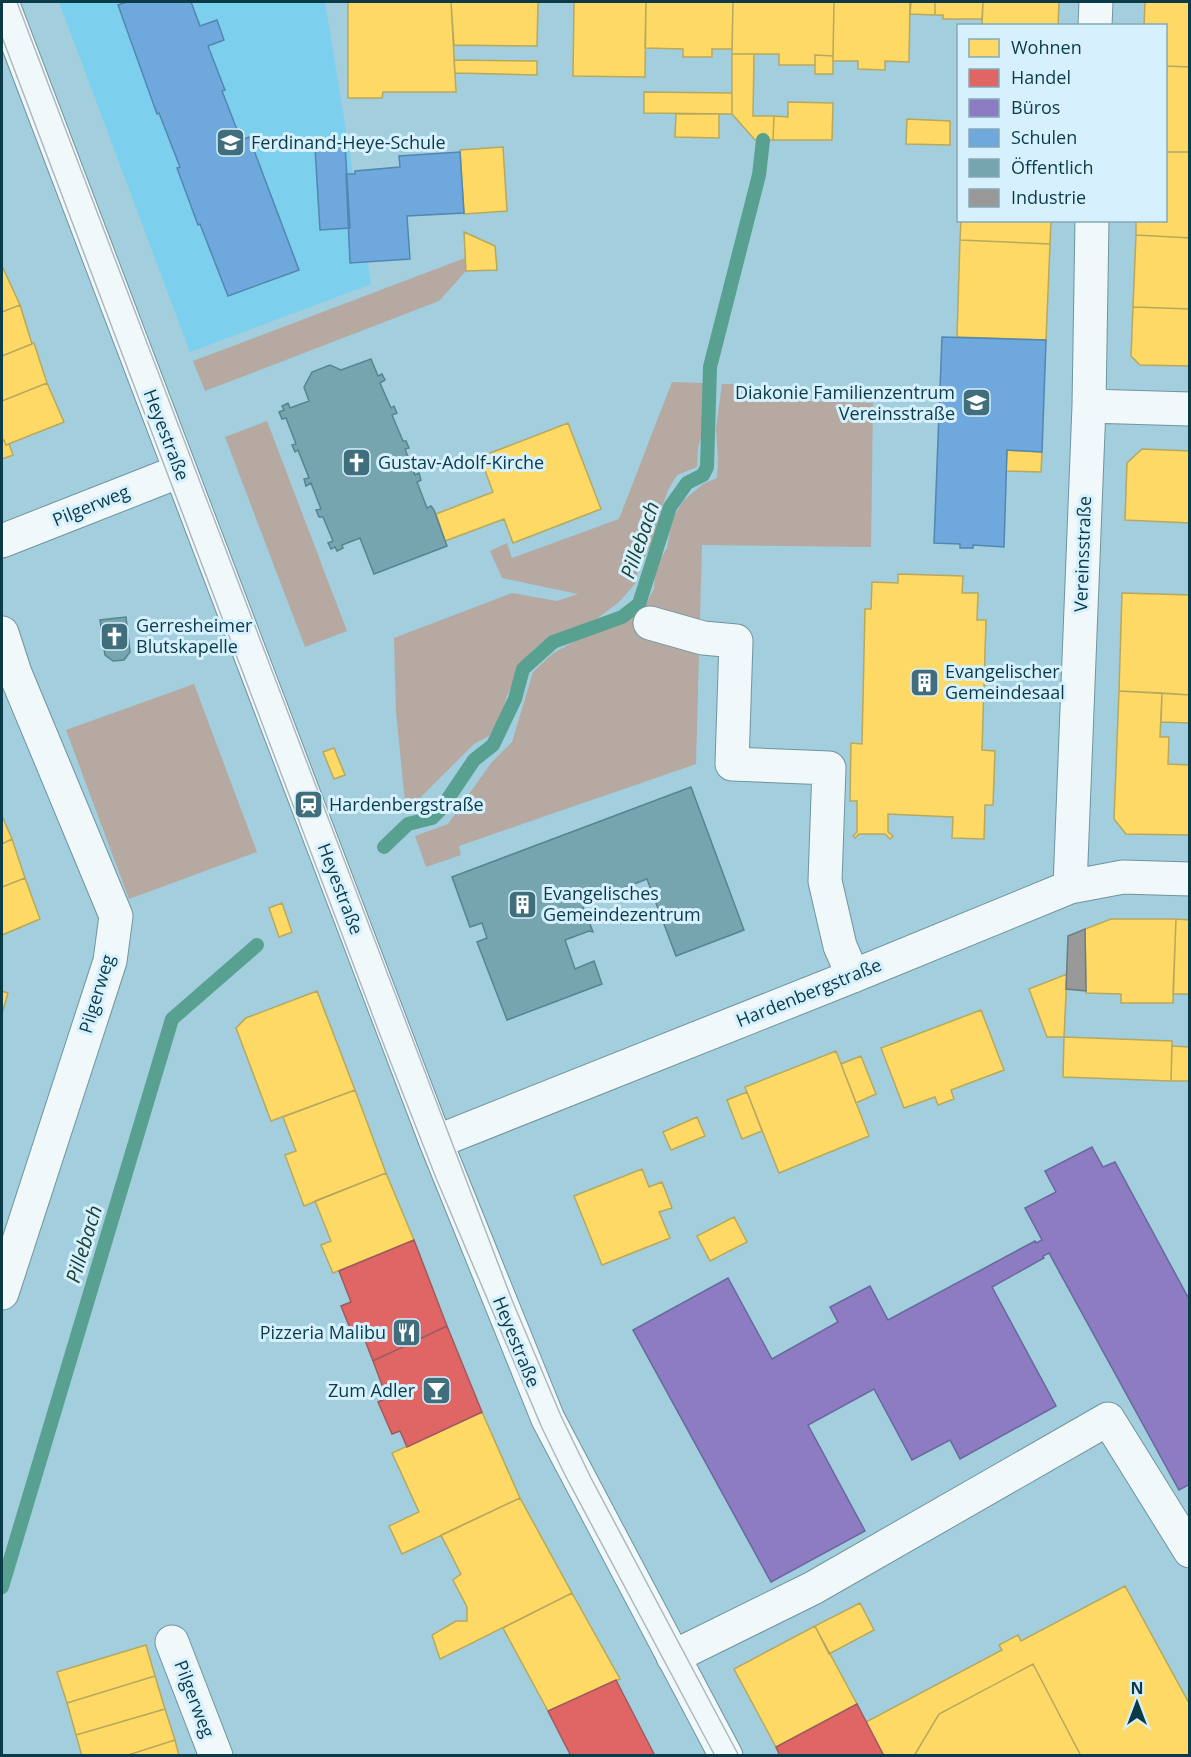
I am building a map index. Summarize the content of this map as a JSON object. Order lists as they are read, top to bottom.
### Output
{
  "streets": {
    "street": [
      "Heyestraße",
      "Pilgerweg",
      "Vereinsstraße",
      "Hardenbergstraße"
    ]
  },
  "crossings": [
    ["Heyestraße", "Pilgerweg"],
    ["Heyestraße", "Hardenbergstraße"],
    ["Vereinsstraße", "Hardenbergstraße"]
  ],
  "water": ["Pillebach"],
  "places": {
    "school or university": ["Ferdinand-Heye-Schule", "Diakonie Familienzentrum Vereinsstraße"],
    "church": ["Gustav-Adolf-Kirche", "Gerresheimer Blutskapelle"],
    "building": ["Evangelischer Gemeindesaal", "Evangelisches Gemeindezentrum"],
    "station": ["Hardenbergstraße"],
    "restaurant": ["Pizzeria Malibu"],
    "bar": ["Zum Adler"]
  },
  "legend": [
    "Wohnen",
    "Handel",
    "Büros",
    "Schulen",
    "Öffentlich",
    "Industrie"
  ],
  "north": "top"
}
